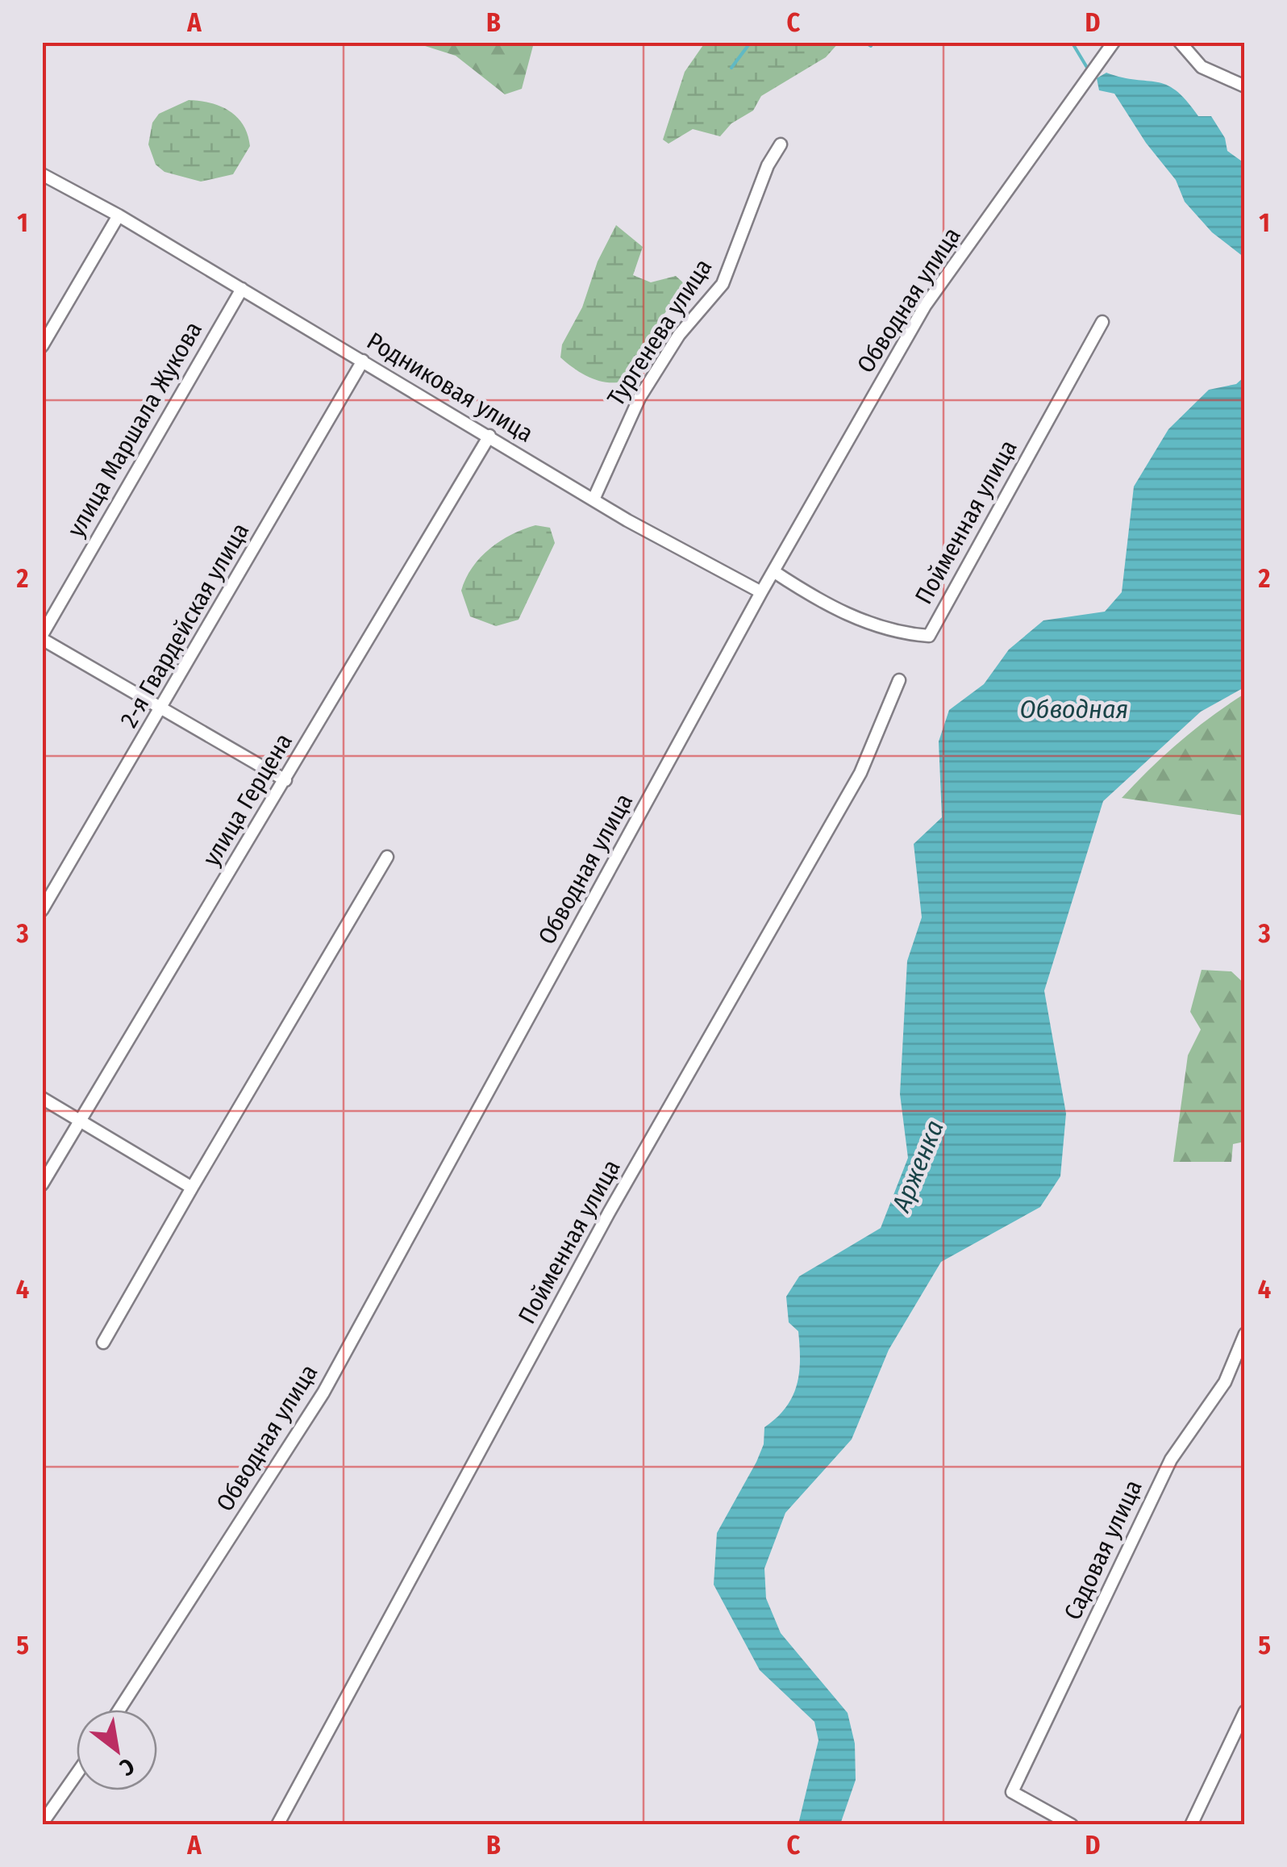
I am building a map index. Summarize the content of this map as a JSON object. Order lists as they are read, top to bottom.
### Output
{
  "streets": {
    "street": [
      "Обводная улица",
      "Тургенева улица",
      "Родниковая улица",
      "улица Маршала Жукова",
      "Пойменная улица",
      "2-я Гвардейская улица",
      "улица Герцена",
      "Садовая улица"
    ]
  },
  "crossings": [
    ["Обводная улица", "Родниковая улица"],
    ["Обводная улица", "Пойменная улица"],
    ["Тургенева улица", "Родниковая улица"],
    ["Родниковая улица", "улица Маршала Жукова"],
    ["Родниковая улица", "2-я Гвардейская улица"],
    ["Родниковая улица", "улица Герцена"]
  ],
  "water": ["Обводная", "Арженка"],
  "north": "bottom right",
  "grid": {
    "columns": [
      "A",
      "B",
      "C",
      "D"
    ],
    "rows": [
      "1",
      "2",
      "3",
      "4",
      "5"
    ]
  }
}
